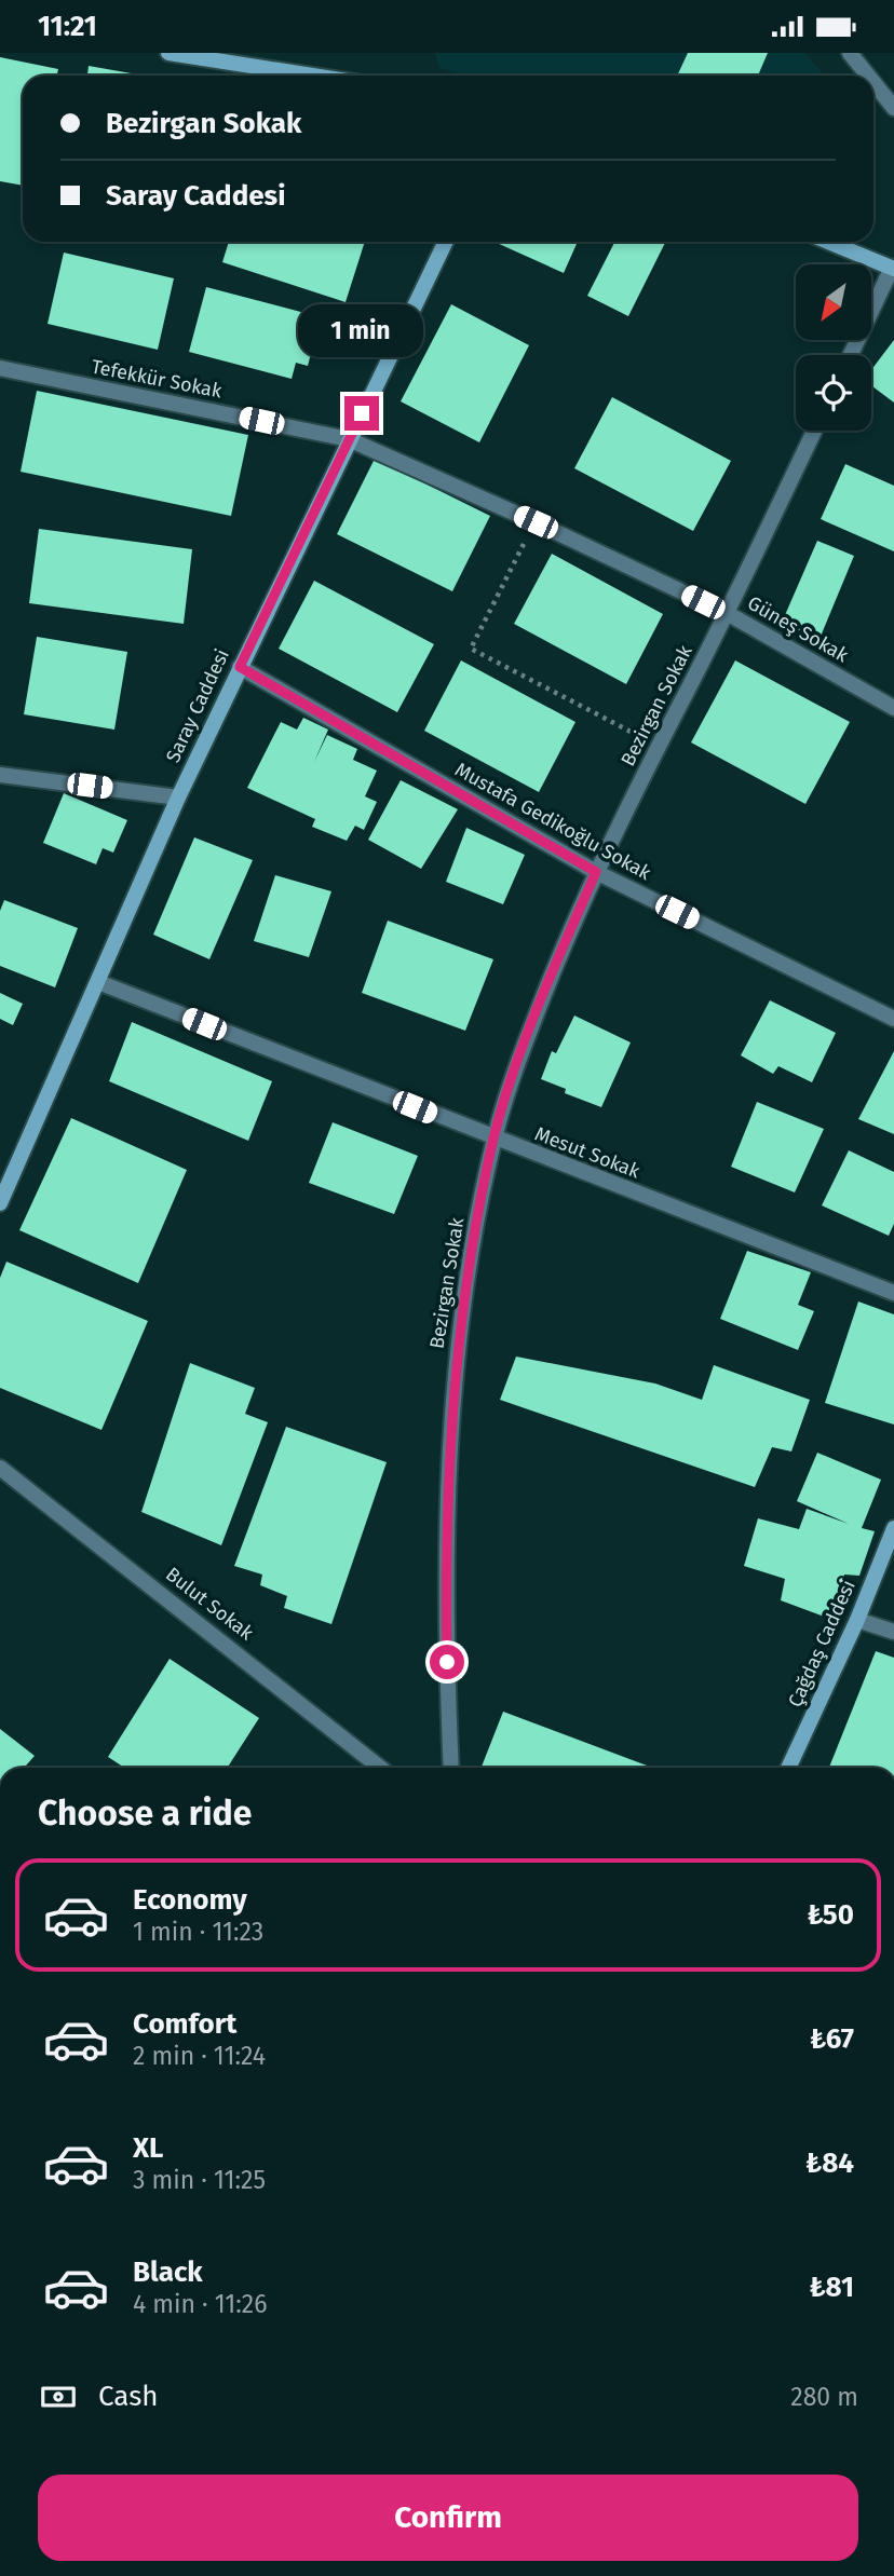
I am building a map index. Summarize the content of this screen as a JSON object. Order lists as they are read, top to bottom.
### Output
{
  "streets": {
    "main road": ["Saray Caddesi", "Çağdaş Caddesi"],
    "street": [
      "Tefekkür Sokak",
      "Güneş Sokak",
      "Bezirgan Sokak",
      "Mustafa Gedikoğlu Sokak",
      "Mesut Sokak",
      "Bulut Sokak"
    ]
  },
  "crossings": [
    ["Tefekkür Sokak", "Güneş Sokak"],
    ["Tefekkür Sokak", "Saray Caddesi"],
    ["Güneş Sokak", "Saray Caddesi"],
    ["Güneş Sokak", "Bezirgan Sokak"],
    ["Saray Caddesi", "Mustafa Gedikoğlu Sokak"],
    ["Saray Caddesi", "Mesut Sokak"],
    ["Bezirgan Sokak", "Mustafa Gedikoğlu Sokak"],
    ["Bezirgan Sokak", "Mesut Sokak"]
  ],
  "north": "bottom left",
  "page": {
    "status": "11:21",
    "banner": ["Bezirgan Sokak", "Saray Caddesi"],
    "bubble": "1 min",
    "heading": "Choose a ride",
    "list": [
      {
        "name": "Economy",
        "note": "1 min · 11:23",
        "value": "₺50"
      },
      {
        "name": "Comfort",
        "note": "2 min · 11:24",
        "value": "₺67"
      },
      {
        "name": "XL",
        "note": "3 min · 11:25",
        "value": "₺84"
      },
      {
        "name": "Black",
        "note": "4 min · 11:26",
        "value": "₺81"
      }
    ],
    "pay": ["Cash", "280 m"],
    "buttons": "Confirm"
  }
}
